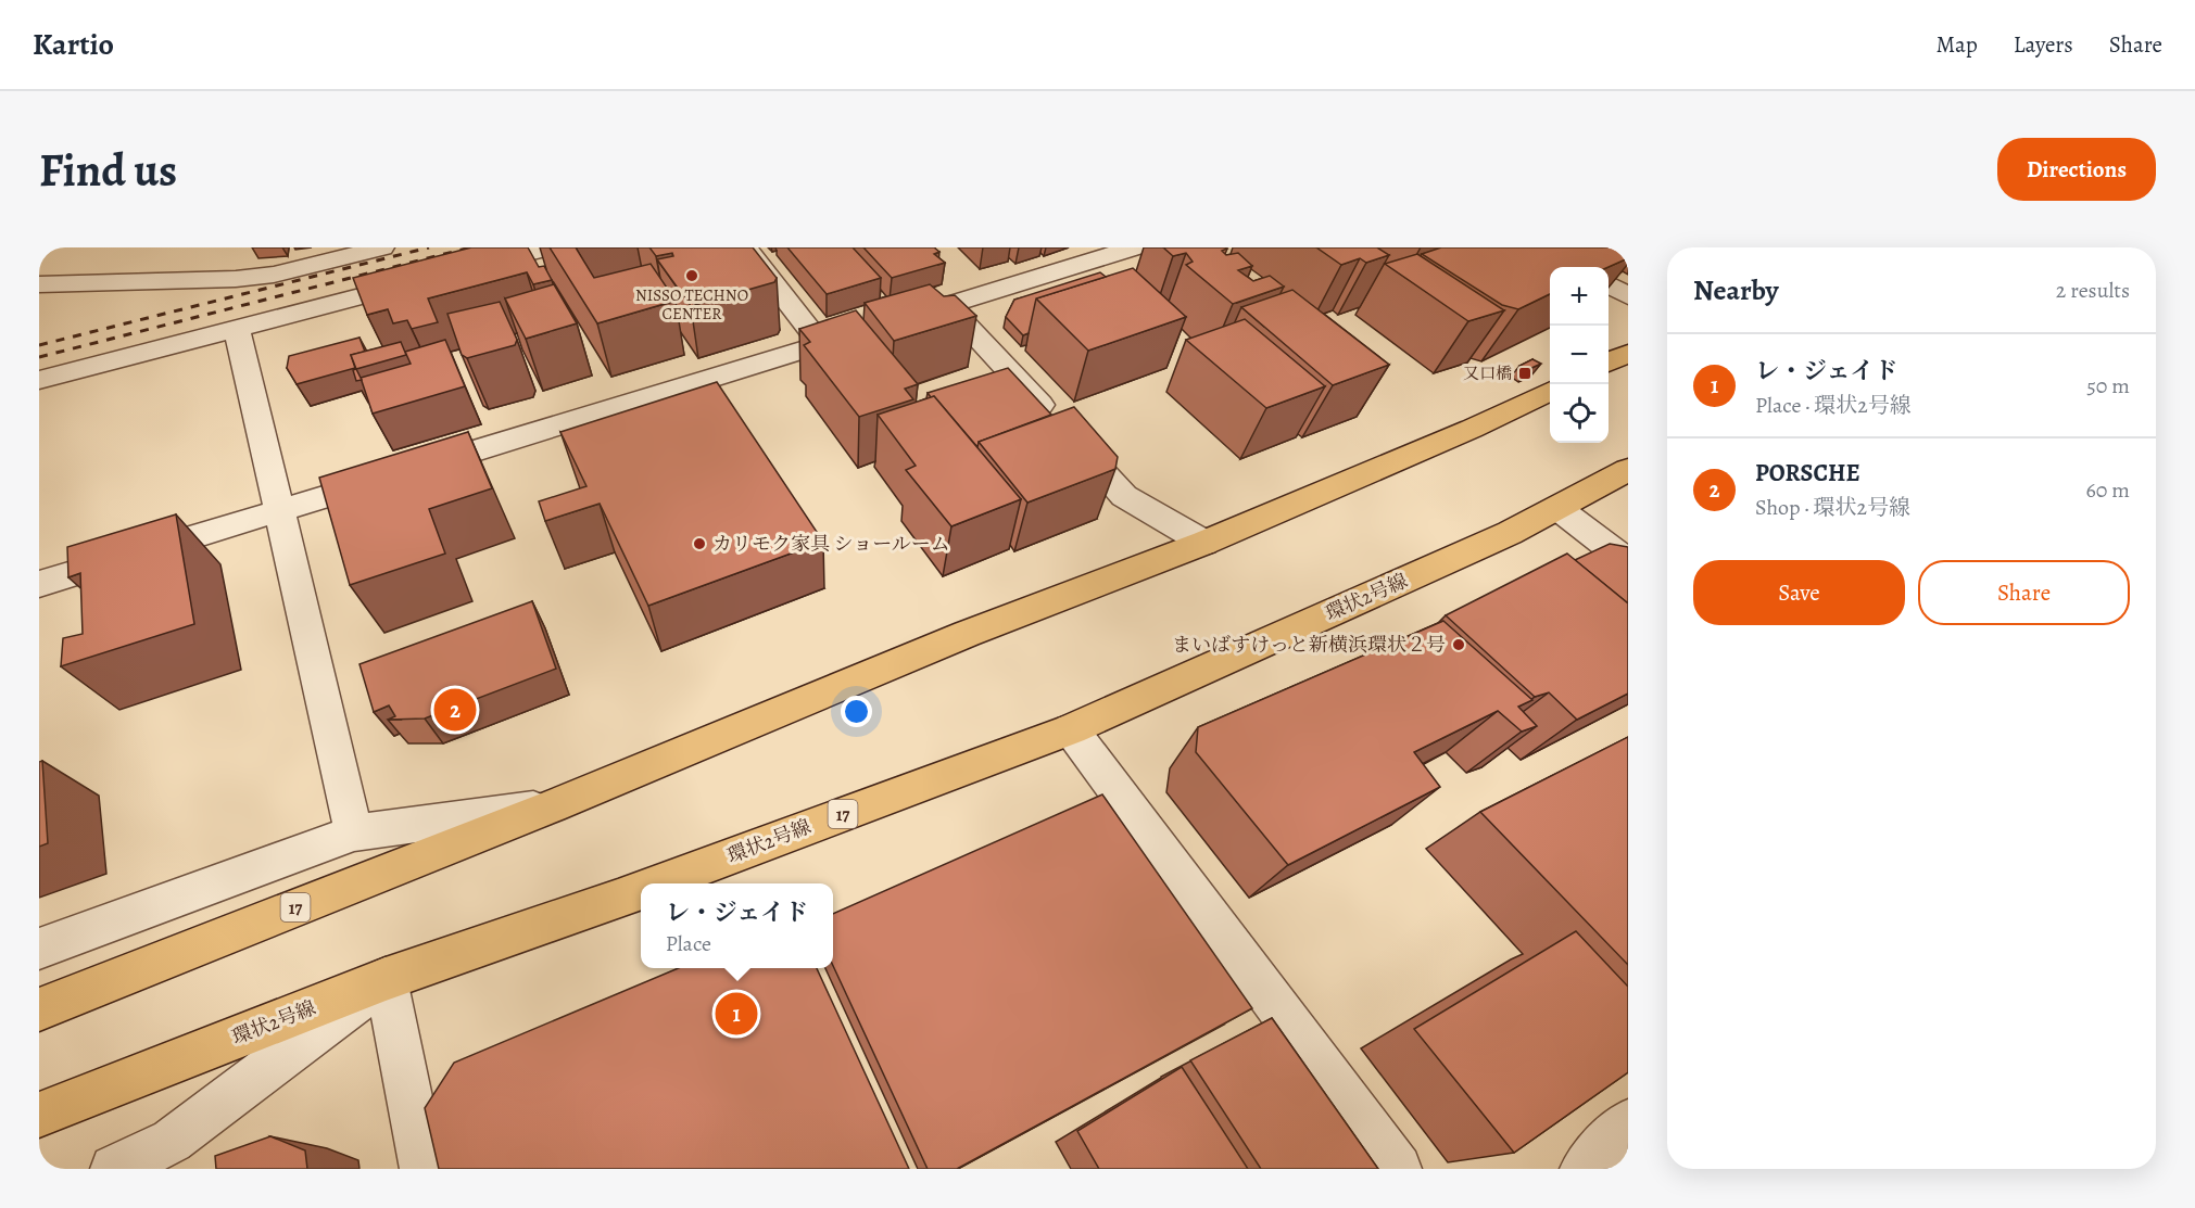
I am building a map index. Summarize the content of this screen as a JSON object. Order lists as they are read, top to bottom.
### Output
{
  "streets": {
    "main road": ["環状2号線", "17"]
  },
  "places": {
    "other": ["NISSO TECHNO CENTER", "カリモク家具 ショールーム", "まいばすけっと新横浜環状２号"],
    "transit": ["又口橋"]
  },
  "page": {
    "header": "Kartio",
    "nav": ["Map", "Layers", "Share"],
    "buttons": [
      "Directions",
      ["Save", "Share"]
    ],
    "title": "Find us",
    "heading": ["Nearby", "2 results"],
    "map_buttons": ["+", "−"],
    "list": [
      {
        "mark": "1",
        "name": "レ・ジェイド",
        "note": "Place · 環状2号線",
        "value": "50 m"
      },
      {
        "mark": "2",
        "name": "PORSCHE",
        "note": "Shop · 環状2号線",
        "value": "60 m"
      }
    ],
    "pins": ["2", "1"],
    "popup": ["レ・ジェイド", "Place"]
  }
}
